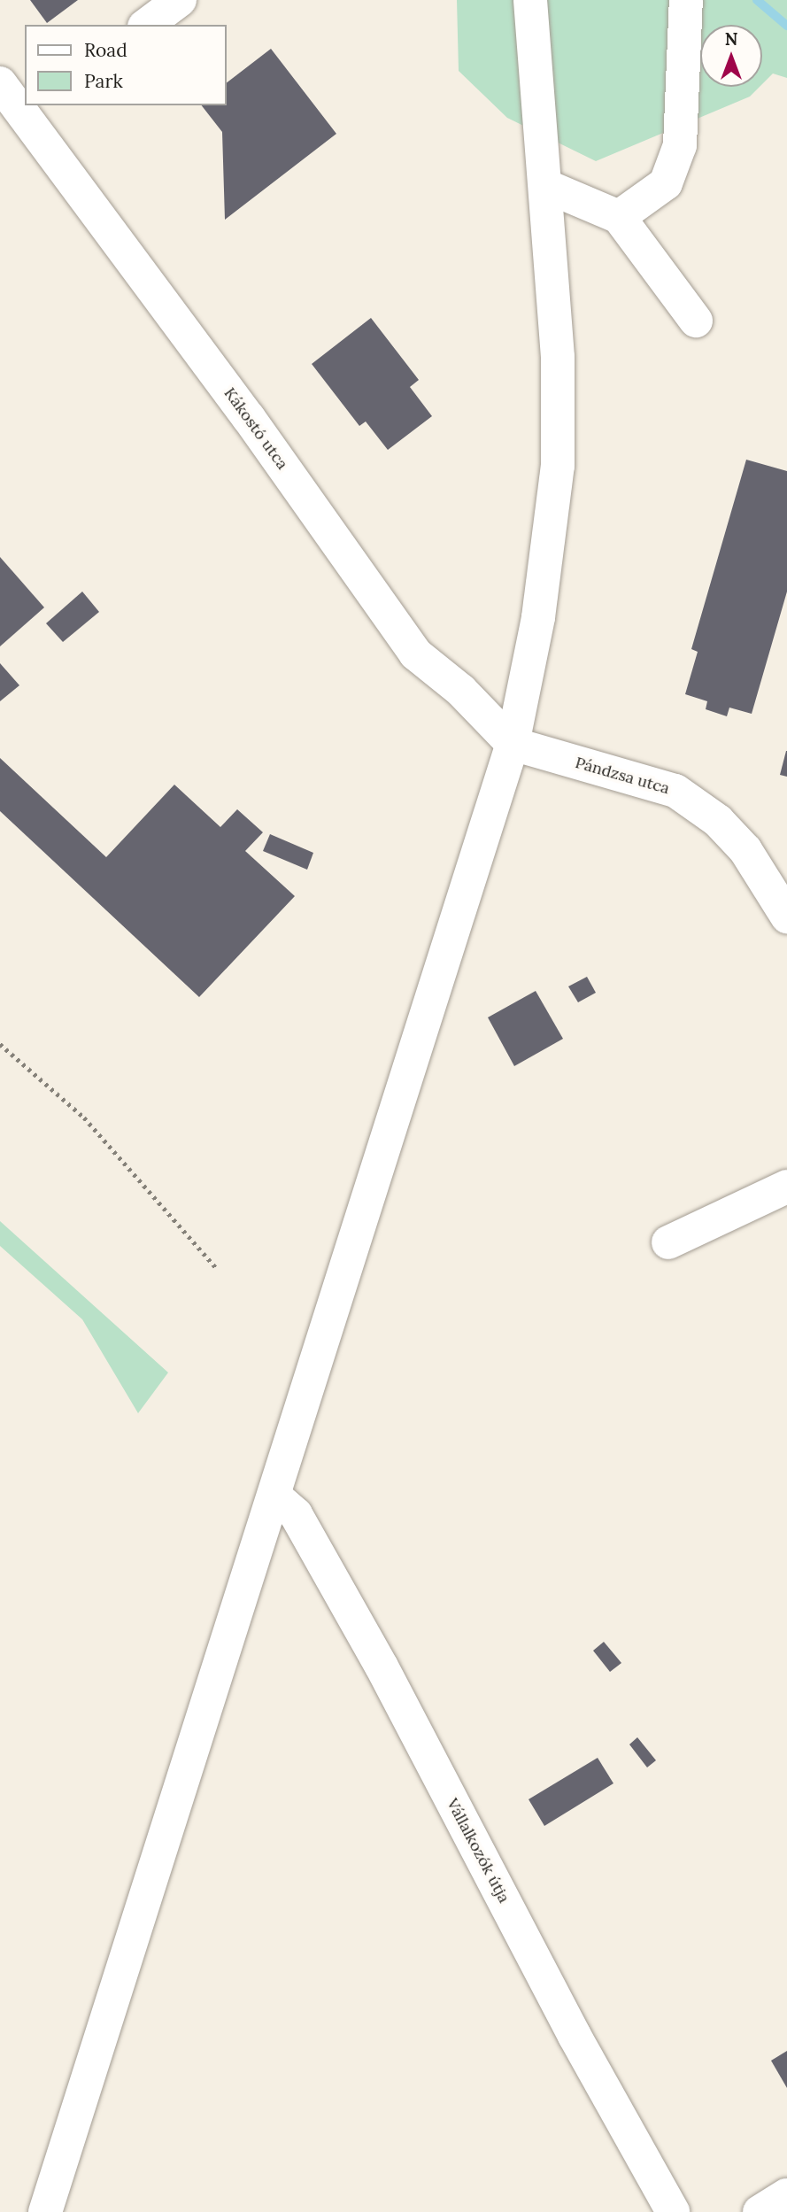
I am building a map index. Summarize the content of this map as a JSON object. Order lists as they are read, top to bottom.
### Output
{
  "streets": {
    "street": ["Kákostó utca", "Pándzsa utca", "Vállalkozók útja"]
  },
  "crossings": [
    ["Kákostó utca", "Pándzsa utca"]
  ],
  "legend": ["Road", "Park"],
  "north": "top"
}
